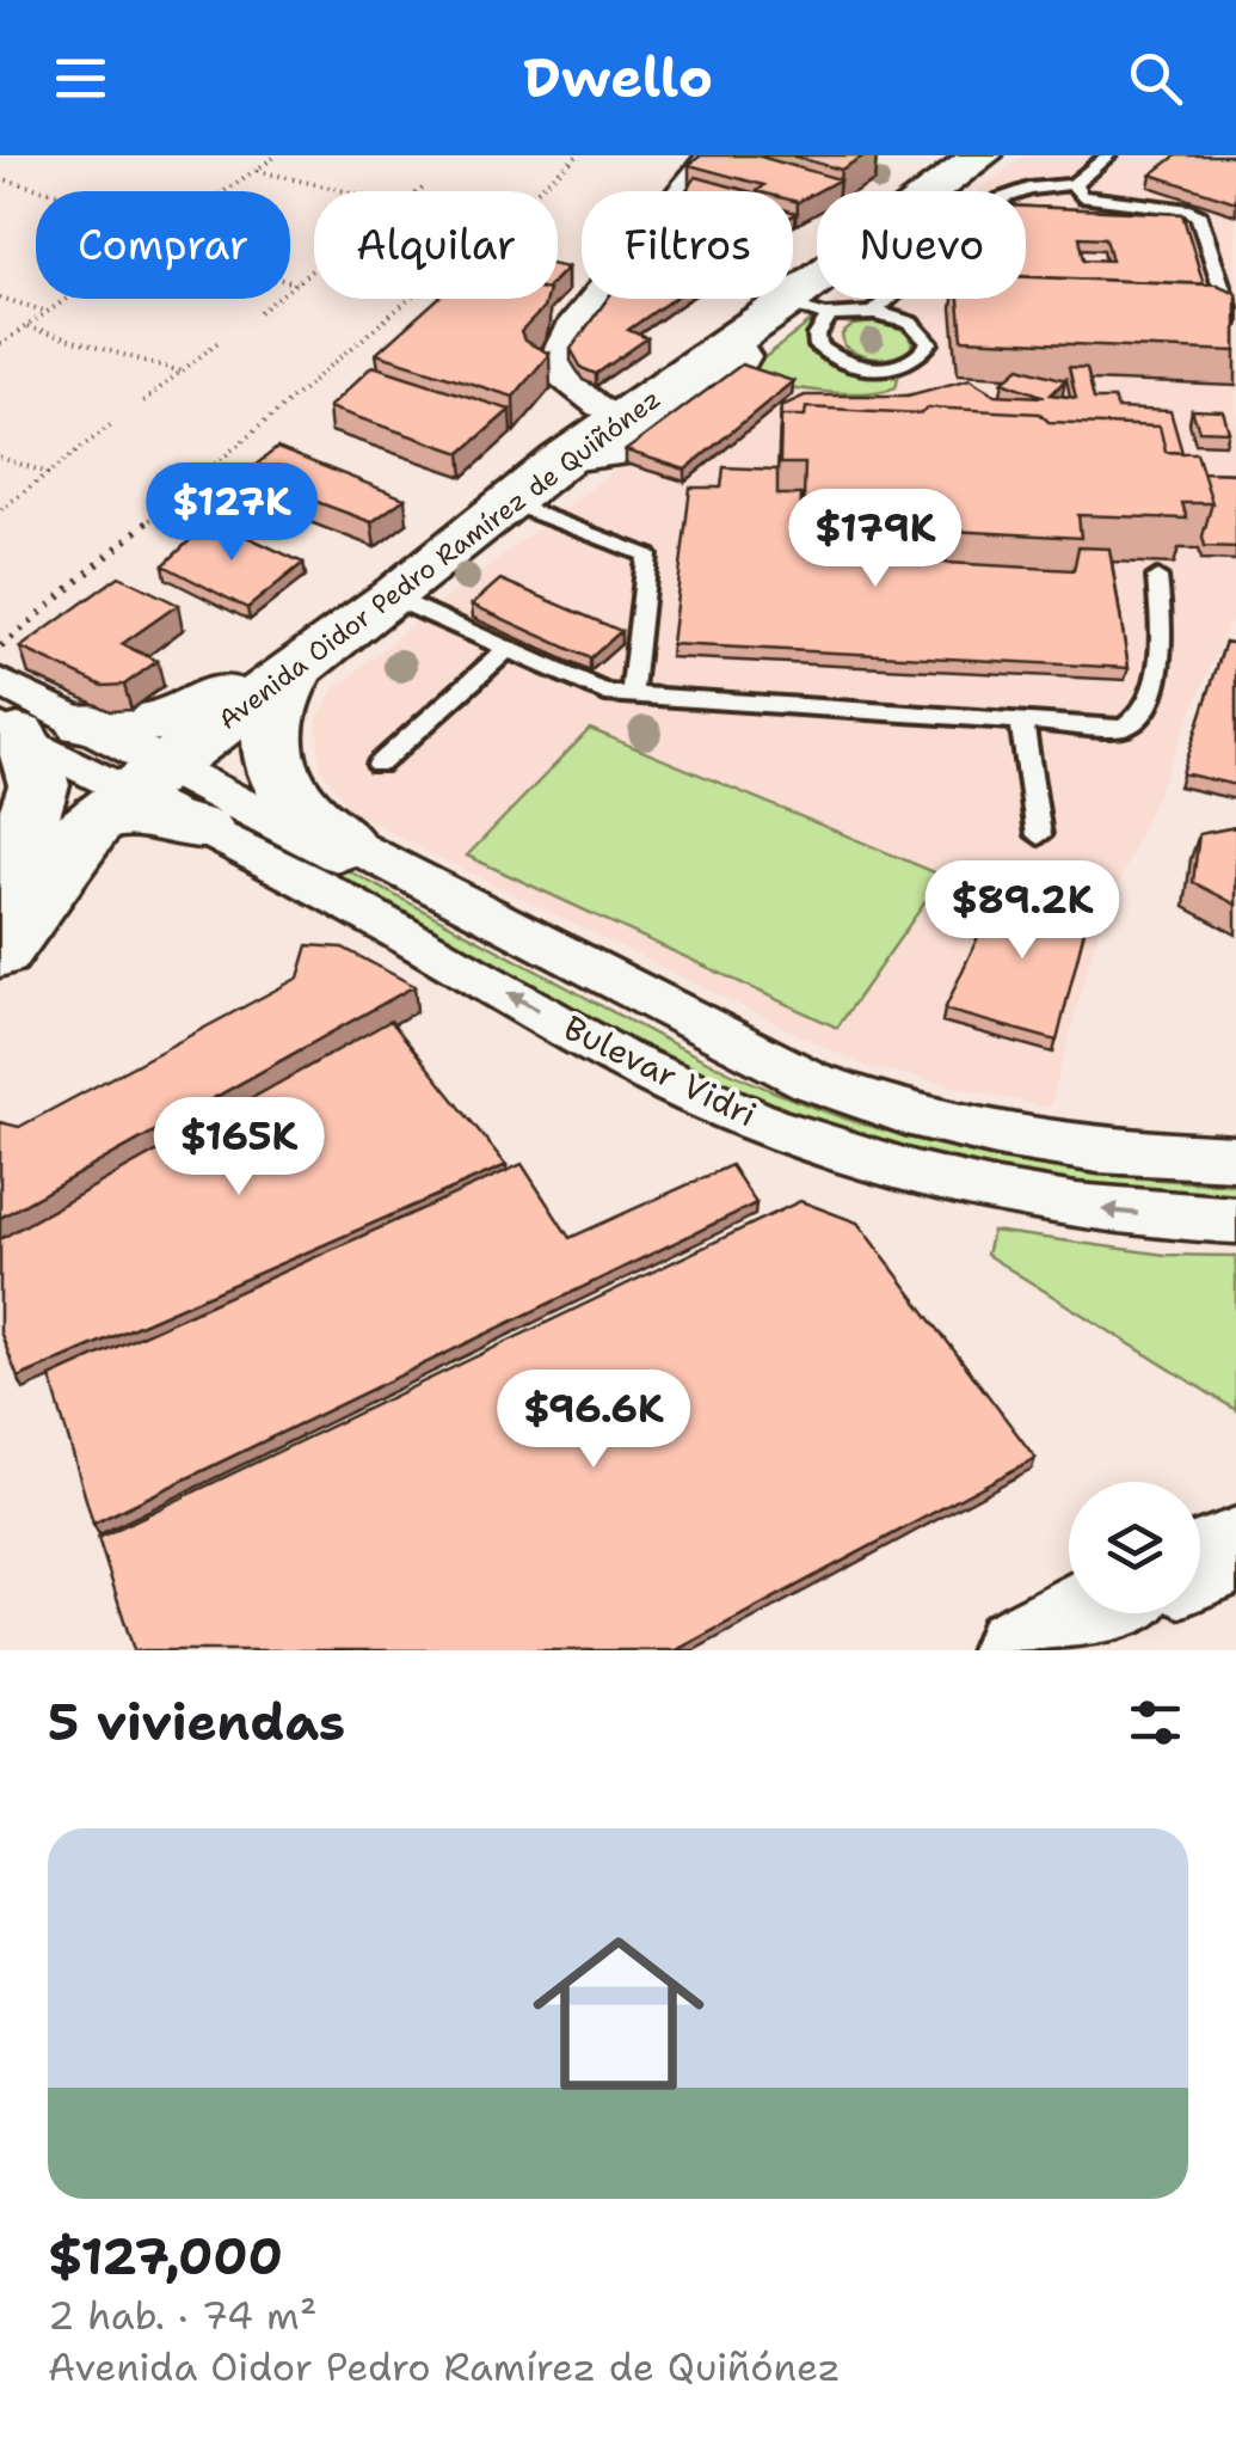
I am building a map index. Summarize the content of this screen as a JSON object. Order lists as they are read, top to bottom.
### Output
{
  "streets": {
    "main road": ["Avenida Oidor Pedro Ramírez de Quiñónez"],
    "street": ["Bulevar Vidri"]
  },
  "crossings": [
    ["Avenida Oidor Pedro Ramírez de Quiñónez", "Bulevar Vidri"]
  ],
  "page": {
    "header": "Dwello",
    "chip": [
      "Comprar",
      "Alquilar",
      "Filtros",
      "Nuevo"
    ],
    "price": [
      "$127K",
      "$179K",
      "$89.2K",
      "$165K",
      "$96.6K"
    ],
    "heading": "5 viviendas",
    "list": [
      {
        "name": "$127,000",
        "note": "2 hab. · 74 m² · Avenida Oidor Pedro Ramírez de Quiñónez"
      }
    ]
  }
}
